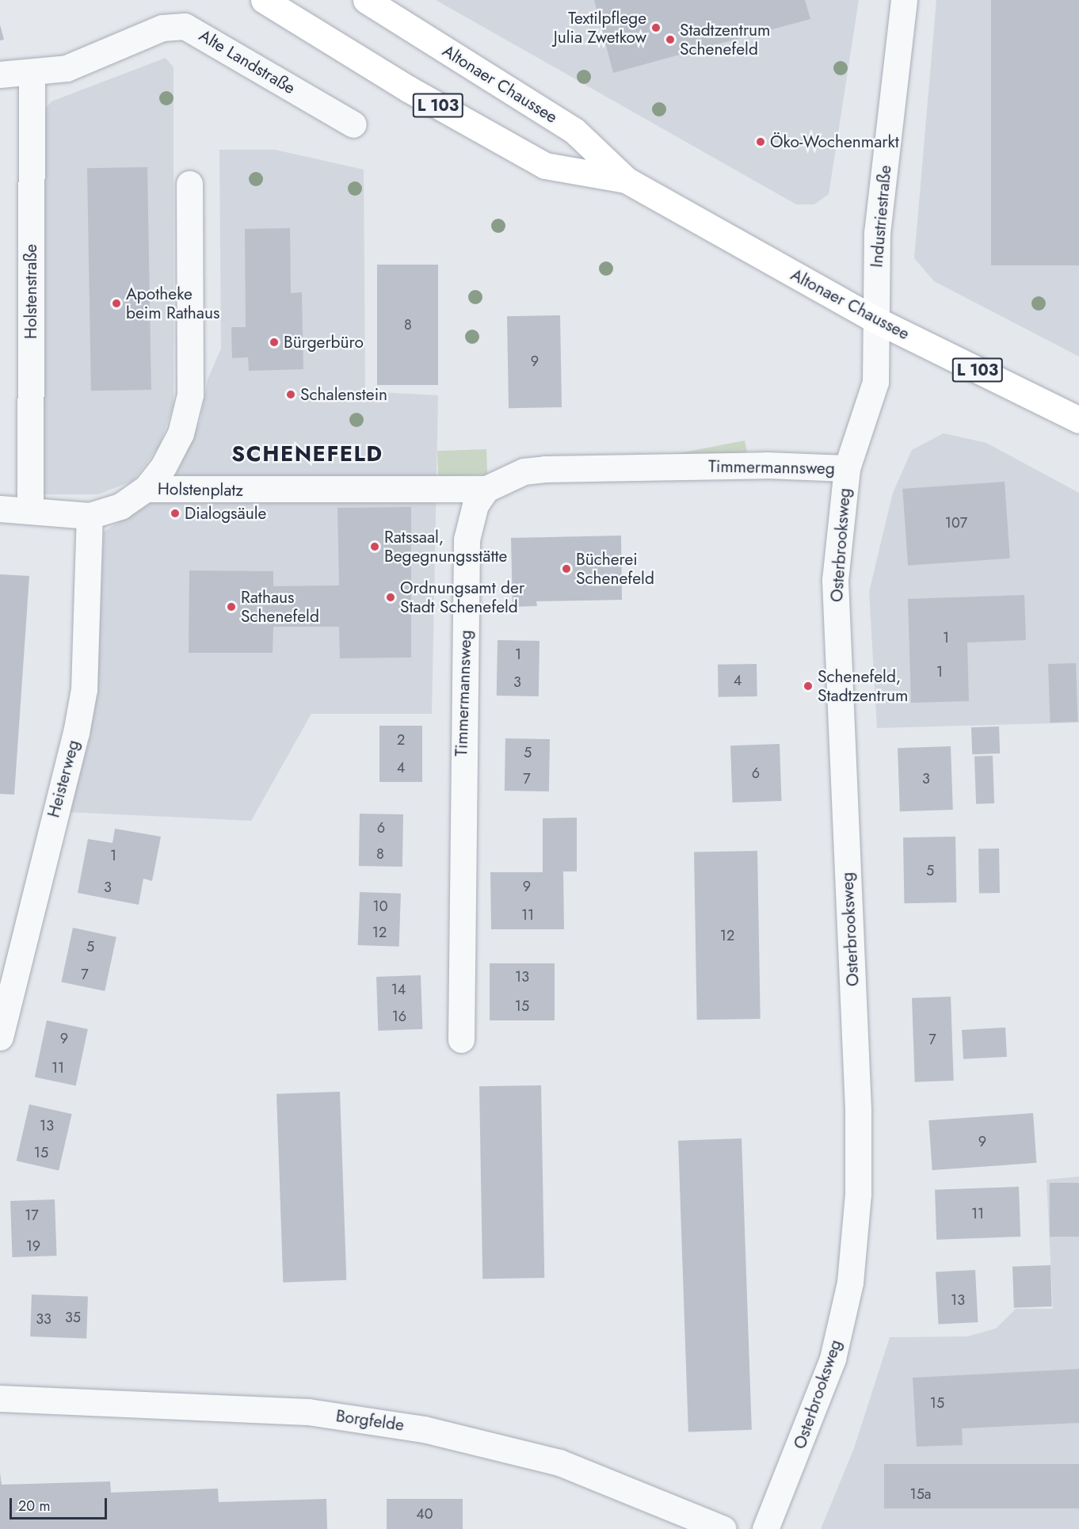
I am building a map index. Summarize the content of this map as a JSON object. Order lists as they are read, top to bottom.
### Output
{
  "streets": {
    "main road": ["Altonaer Chaussee", "L 103"],
    "street": [
      "Alte Landstraße",
      "Industriestraße",
      "Holstenstraße",
      "Timmermannsweg",
      "Holstenplatz",
      "Osterbrooksweg",
      "Heisterweg",
      "Borgfelde"
    ]
  },
  "crossings": [
    ["Alte Landstraße", "Holstenstraße"],
    ["Altonaer Chaussee", "Industriestraße"],
    ["Altonaer Chaussee", "Osterbrooksweg"],
    ["Industriestraße", "Osterbrooksweg"],
    ["Timmermannsweg", "Holstenplatz"],
    ["Timmermannsweg", "Osterbrooksweg"]
  ],
  "districts": ["SCHENEFELD"],
  "places": [
    "Textilpflege Julia Zwetkow",
    "Stadtzentrum Schenefeld",
    "Öko-Wochenmarkt",
    "Apotheke beim Rathaus",
    "Bürgerbüro",
    "Schalenstein",
    "Dialogsäule",
    "Ratssaal, Begegnungsstätte",
    "Bücherei Schenefeld",
    "Ordnungsamt der Stadt Schenefeld",
    "Rathaus Schenefeld",
    "Schenefeld, Stadtzentrum"
  ],
  "house_numbers": [
    "8",
    "9",
    "107",
    "1",
    "1",
    "1",
    "4",
    "3",
    "2",
    "5",
    "4",
    "6",
    "7",
    "3",
    "6",
    "8",
    "1",
    "5",
    "9",
    "3",
    "10",
    "11",
    "12",
    "12",
    "5",
    "7",
    "13",
    "14",
    "15",
    "16",
    "9",
    "7",
    "11",
    "13",
    "9",
    "15",
    "11",
    "17",
    "19",
    "13",
    "35",
    "33",
    "15",
    "15a",
    "40"
  ],
  "scale_bar": "20 m"
}
